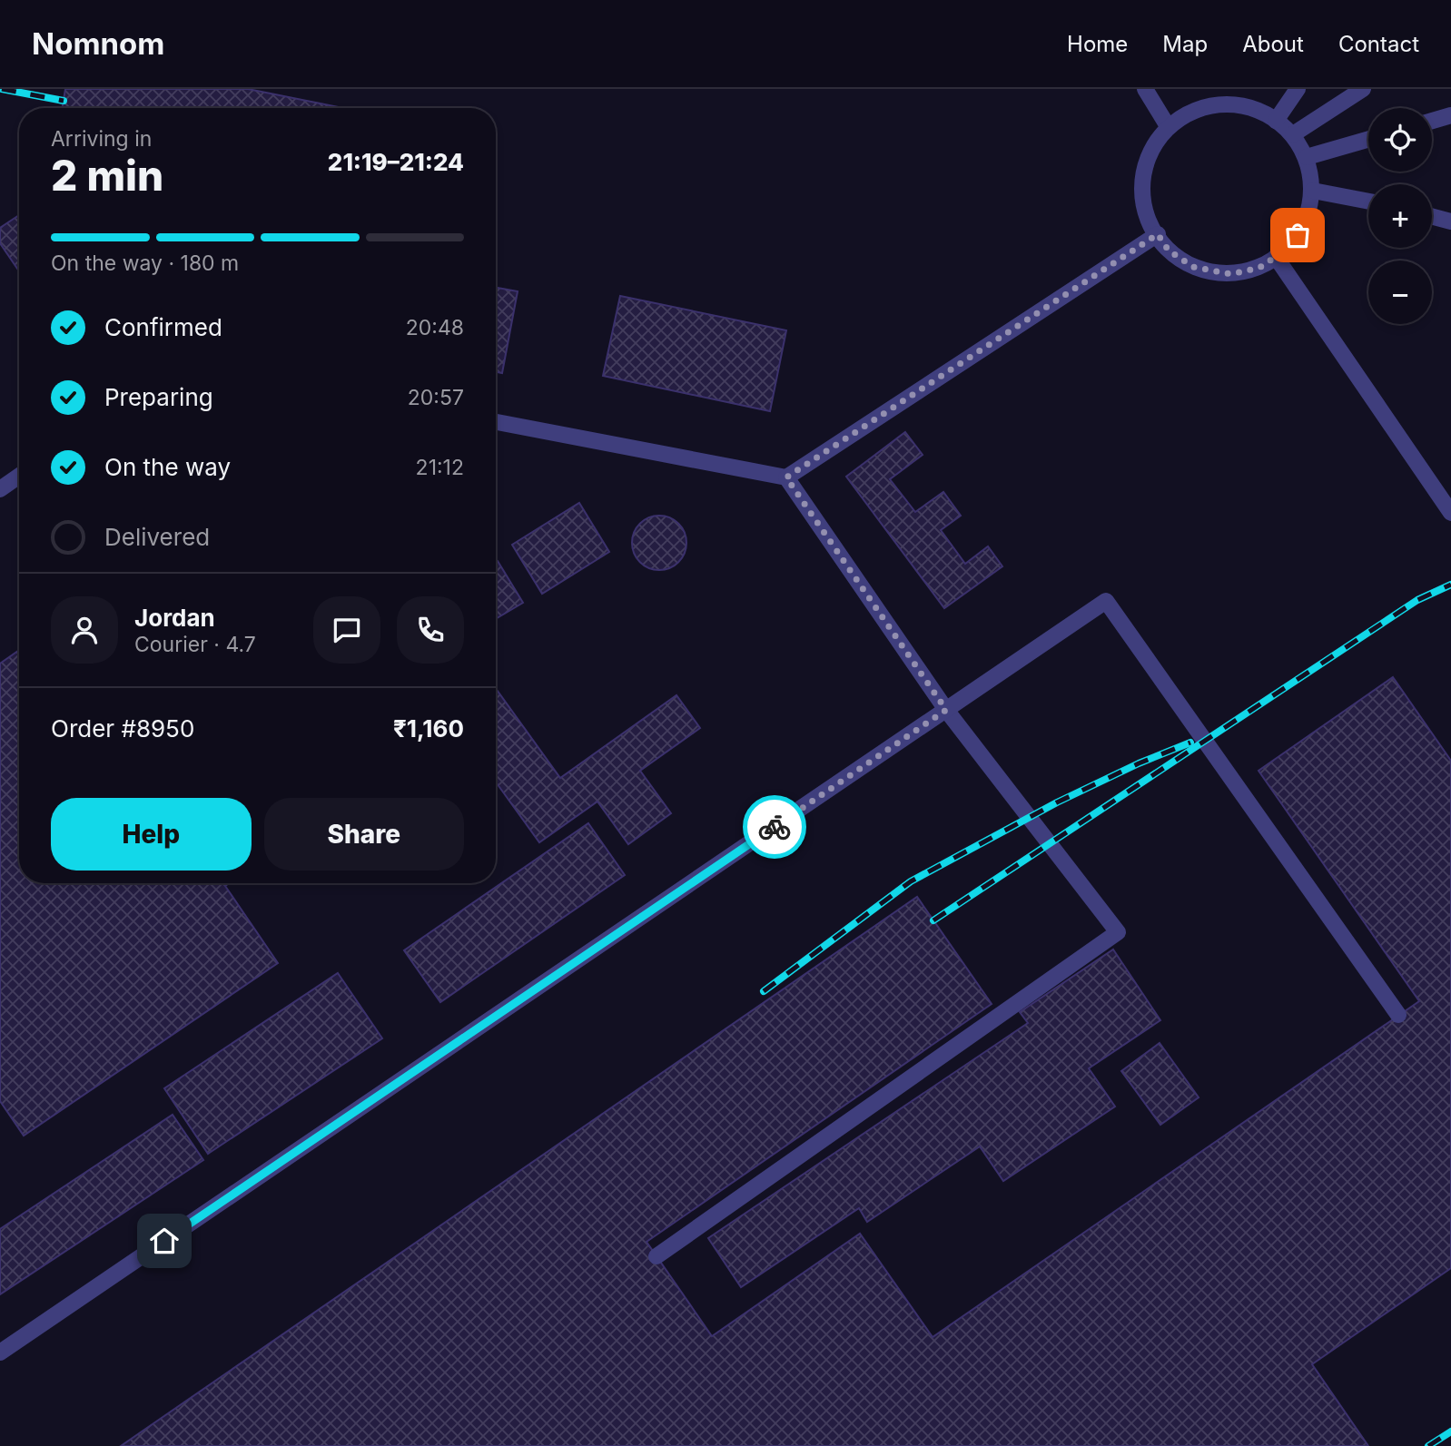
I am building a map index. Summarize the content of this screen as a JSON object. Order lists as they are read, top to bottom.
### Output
{
  "page": {
    "header": "Nomnom",
    "nav": [
      "Home",
      "Map",
      "About",
      "Contact"
    ],
    "map_buttons": ["+", "−"],
    "heading": ["2 min", "Arriving in", "21:19–21:24"],
    "panel": [
      "Jordan",
      "Courier · 4.7",
      "Order #8950",
      "₹1,160"
    ],
    "bar": "On the way · 180 m",
    "list": [
      ["Confirmed", "20:48"],
      ["Preparing", "20:57"],
      ["On the way", "21:12"],
      "Delivered"
    ],
    "buttons": ["Help", "Share"]
  }
}
